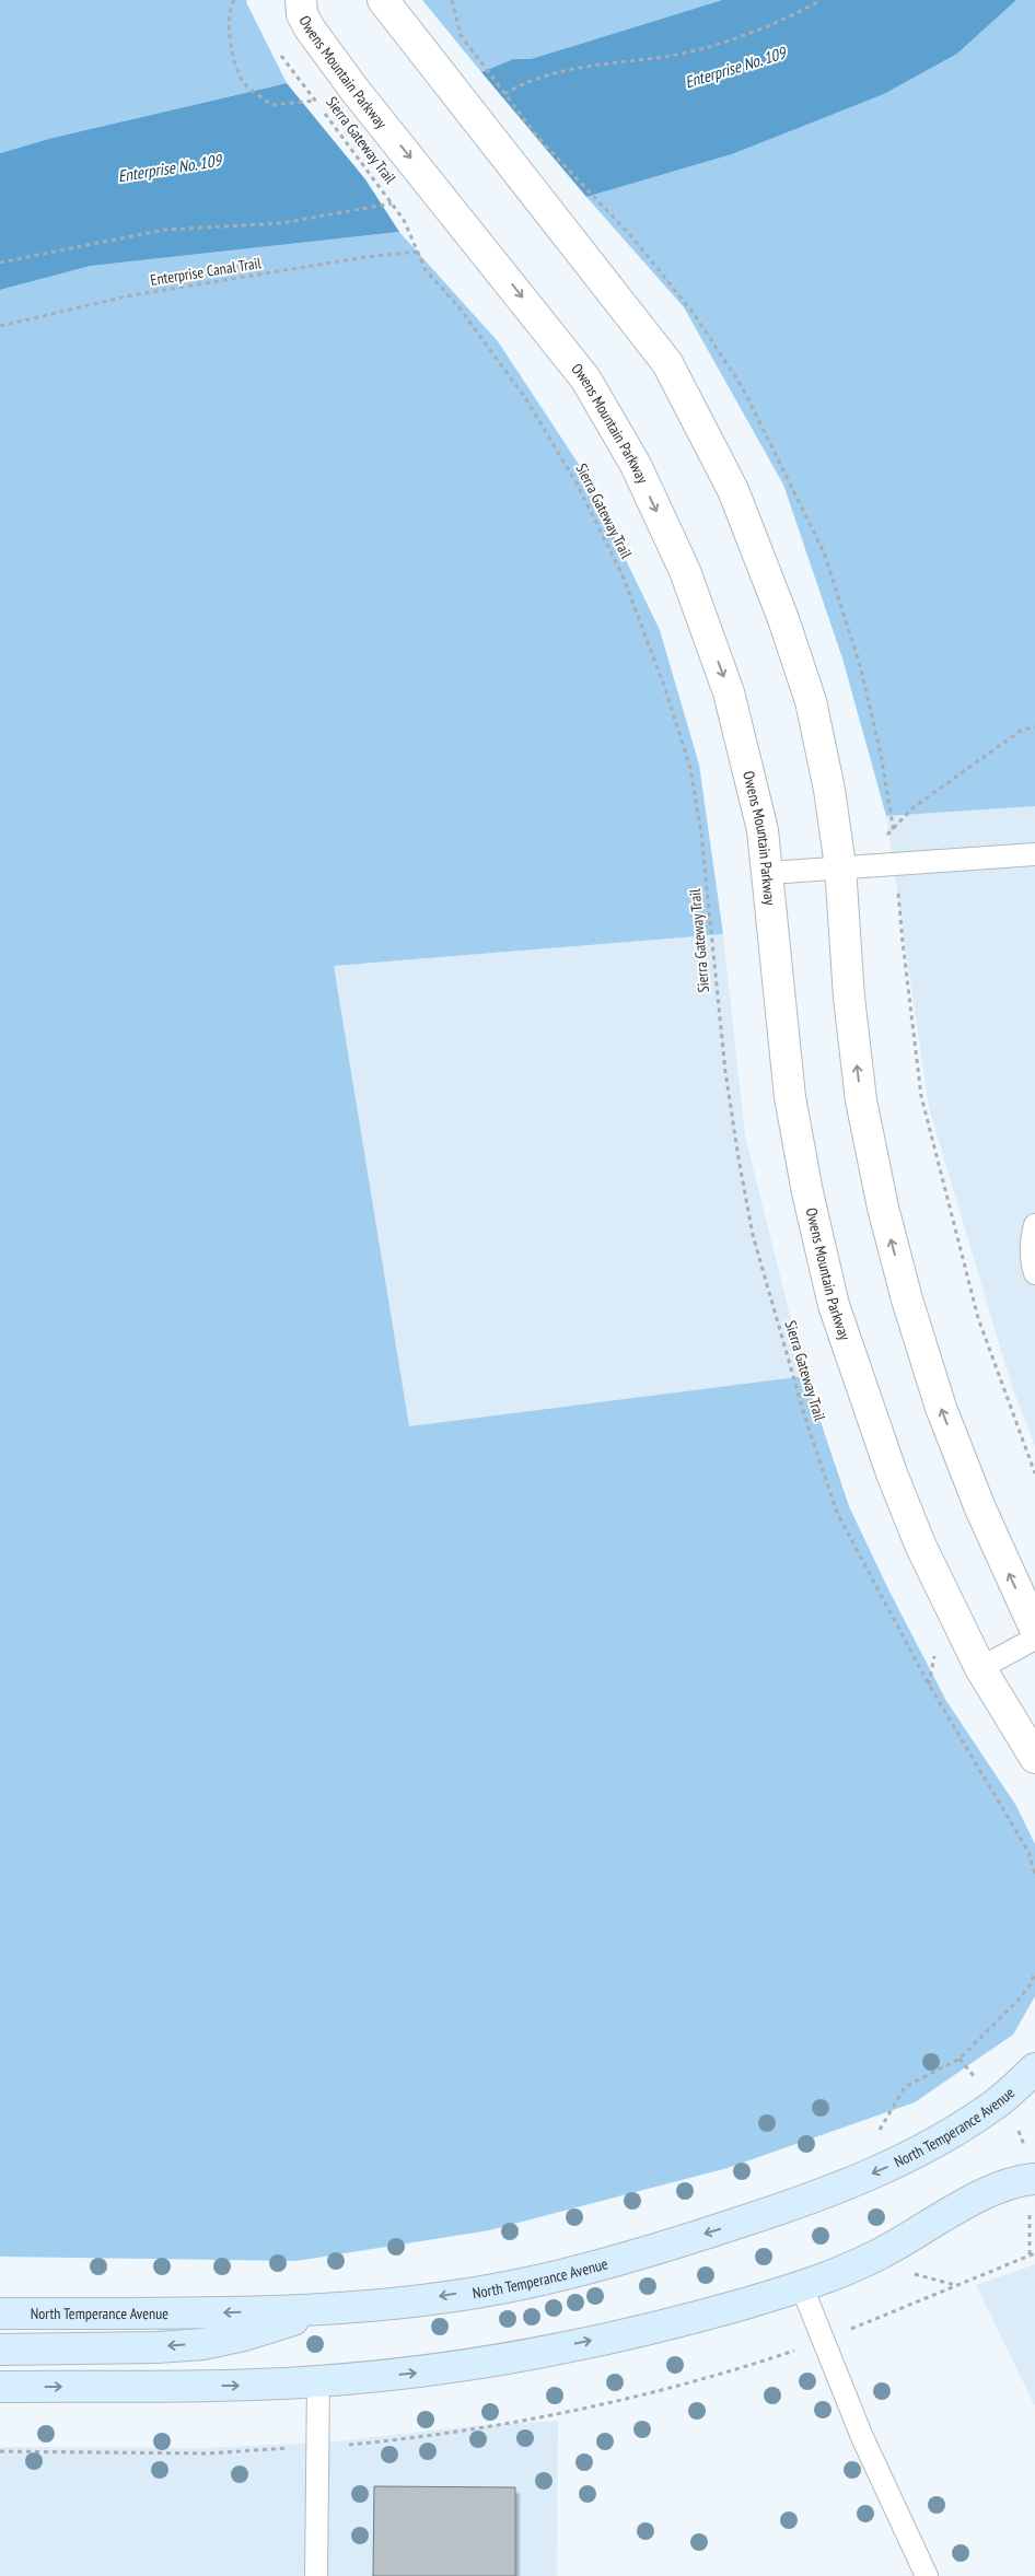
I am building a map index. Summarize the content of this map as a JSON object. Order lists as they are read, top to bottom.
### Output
{
  "streets": {
    "main road": ["North Temperance Avenue"],
    "street": ["Owens Mountain Parkway"],
    "path": ["Sierra Gateway Trail", "Enterprise Canal Trail"]
  },
  "crossings": [
    ["Sierra Gateway Trail", "Enterprise Canal Trail"]
  ],
  "water": ["Enterprise No. 109"]
}
